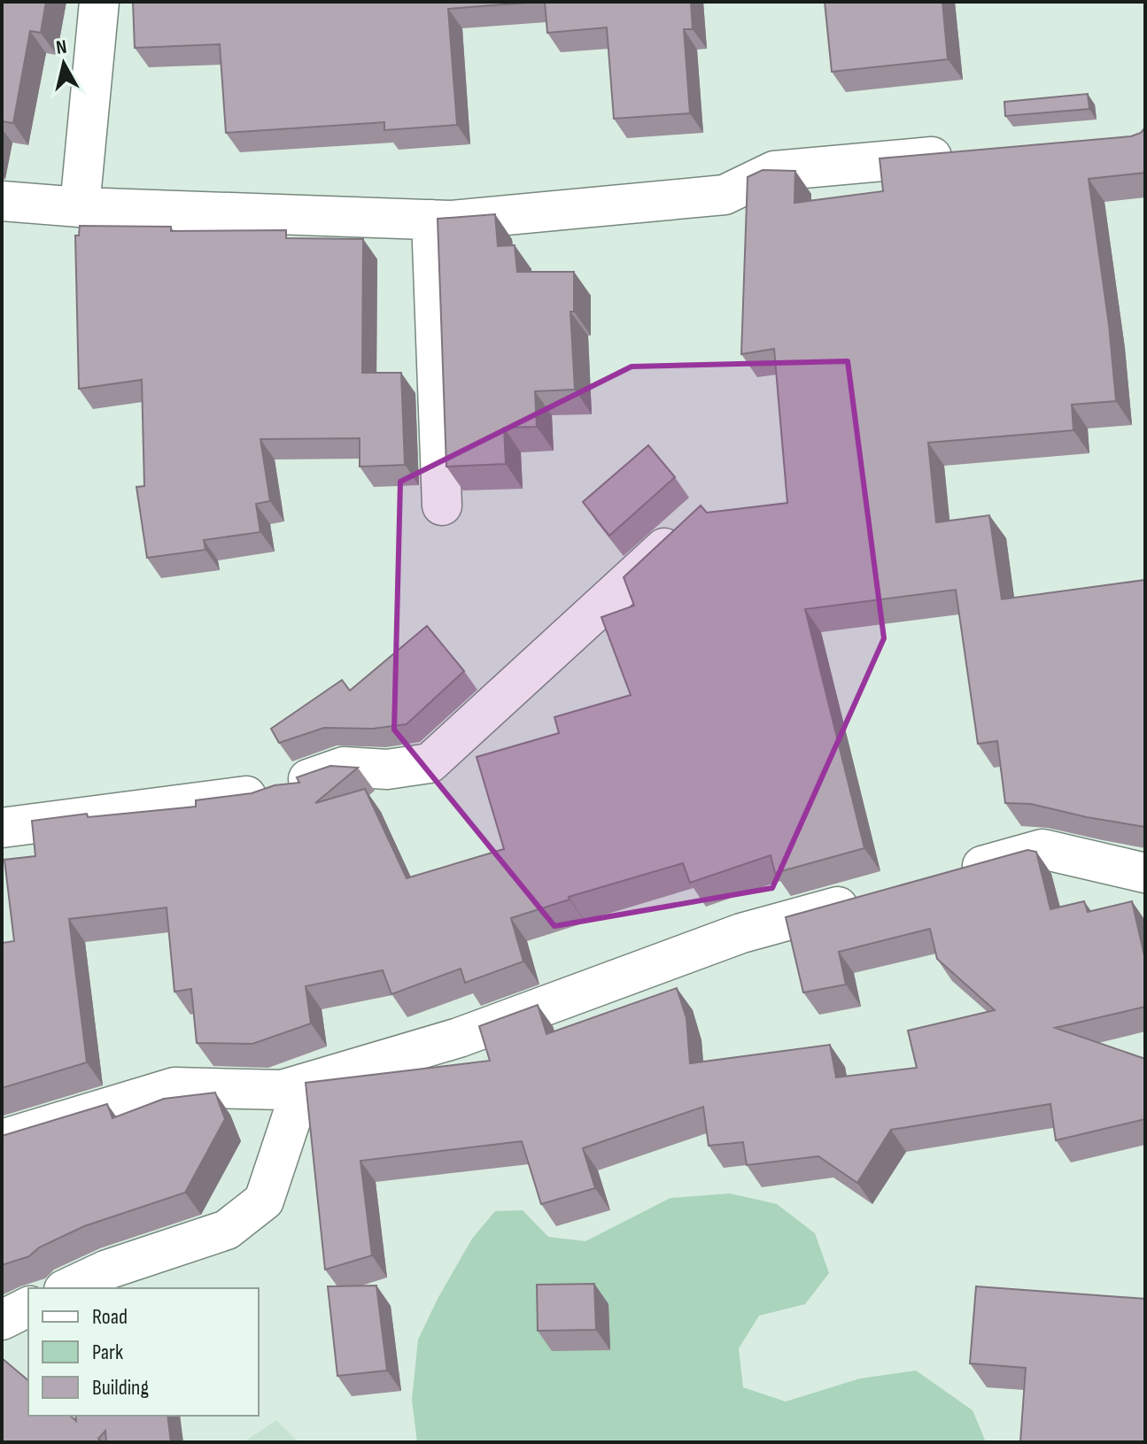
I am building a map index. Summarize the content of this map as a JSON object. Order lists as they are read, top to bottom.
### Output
{
  "legend": ["Road", "Park", "Building"],
  "north": "top"
}
